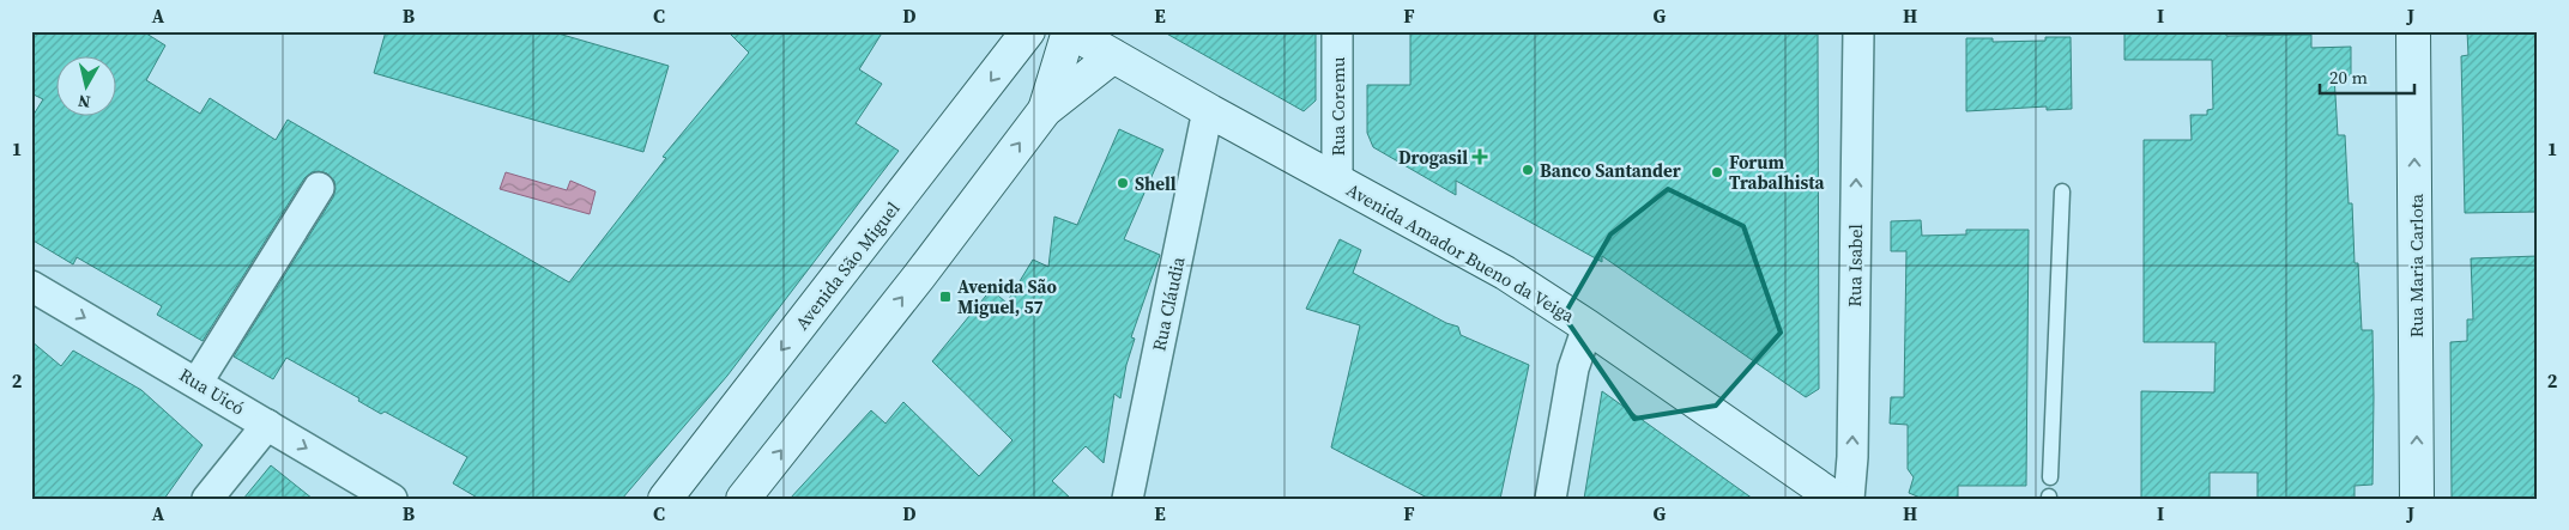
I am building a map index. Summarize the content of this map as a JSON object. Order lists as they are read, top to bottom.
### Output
{
  "streets": {
    "main road": ["Avenida Amador Bueno da Veiga", "Avenida São Miguel", "Rua Maria Carlota"],
    "street": [
      "Rua Coremu",
      "Rua Isabel",
      "Rua Cláudia",
      "Rua Uicó"
    ]
  },
  "crossings": [
    ["Rua Coremu", "Avenida Amador Bueno da Veiga"],
    ["Avenida Amador Bueno da Veiga", "Rua Cláudia"]
  ],
  "one_way": ["Rua Isabel", "Rua Maria Carlota", "Rua Uicó"],
  "places": {
    "health": ["Drogasil"],
    "other": ["Banco Santander", "Forum Trabalhista", "Shell"],
    "transit": ["Avenida São Miguel, 57"]
  },
  "scale_bar": "20 m",
  "north": "bottom",
  "grid": {
    "columns": [
      "A",
      "B",
      "C",
      "D",
      "E",
      "F",
      "G",
      "H",
      "I",
      "J"
    ],
    "rows": ["1", "2"]
  }
}
